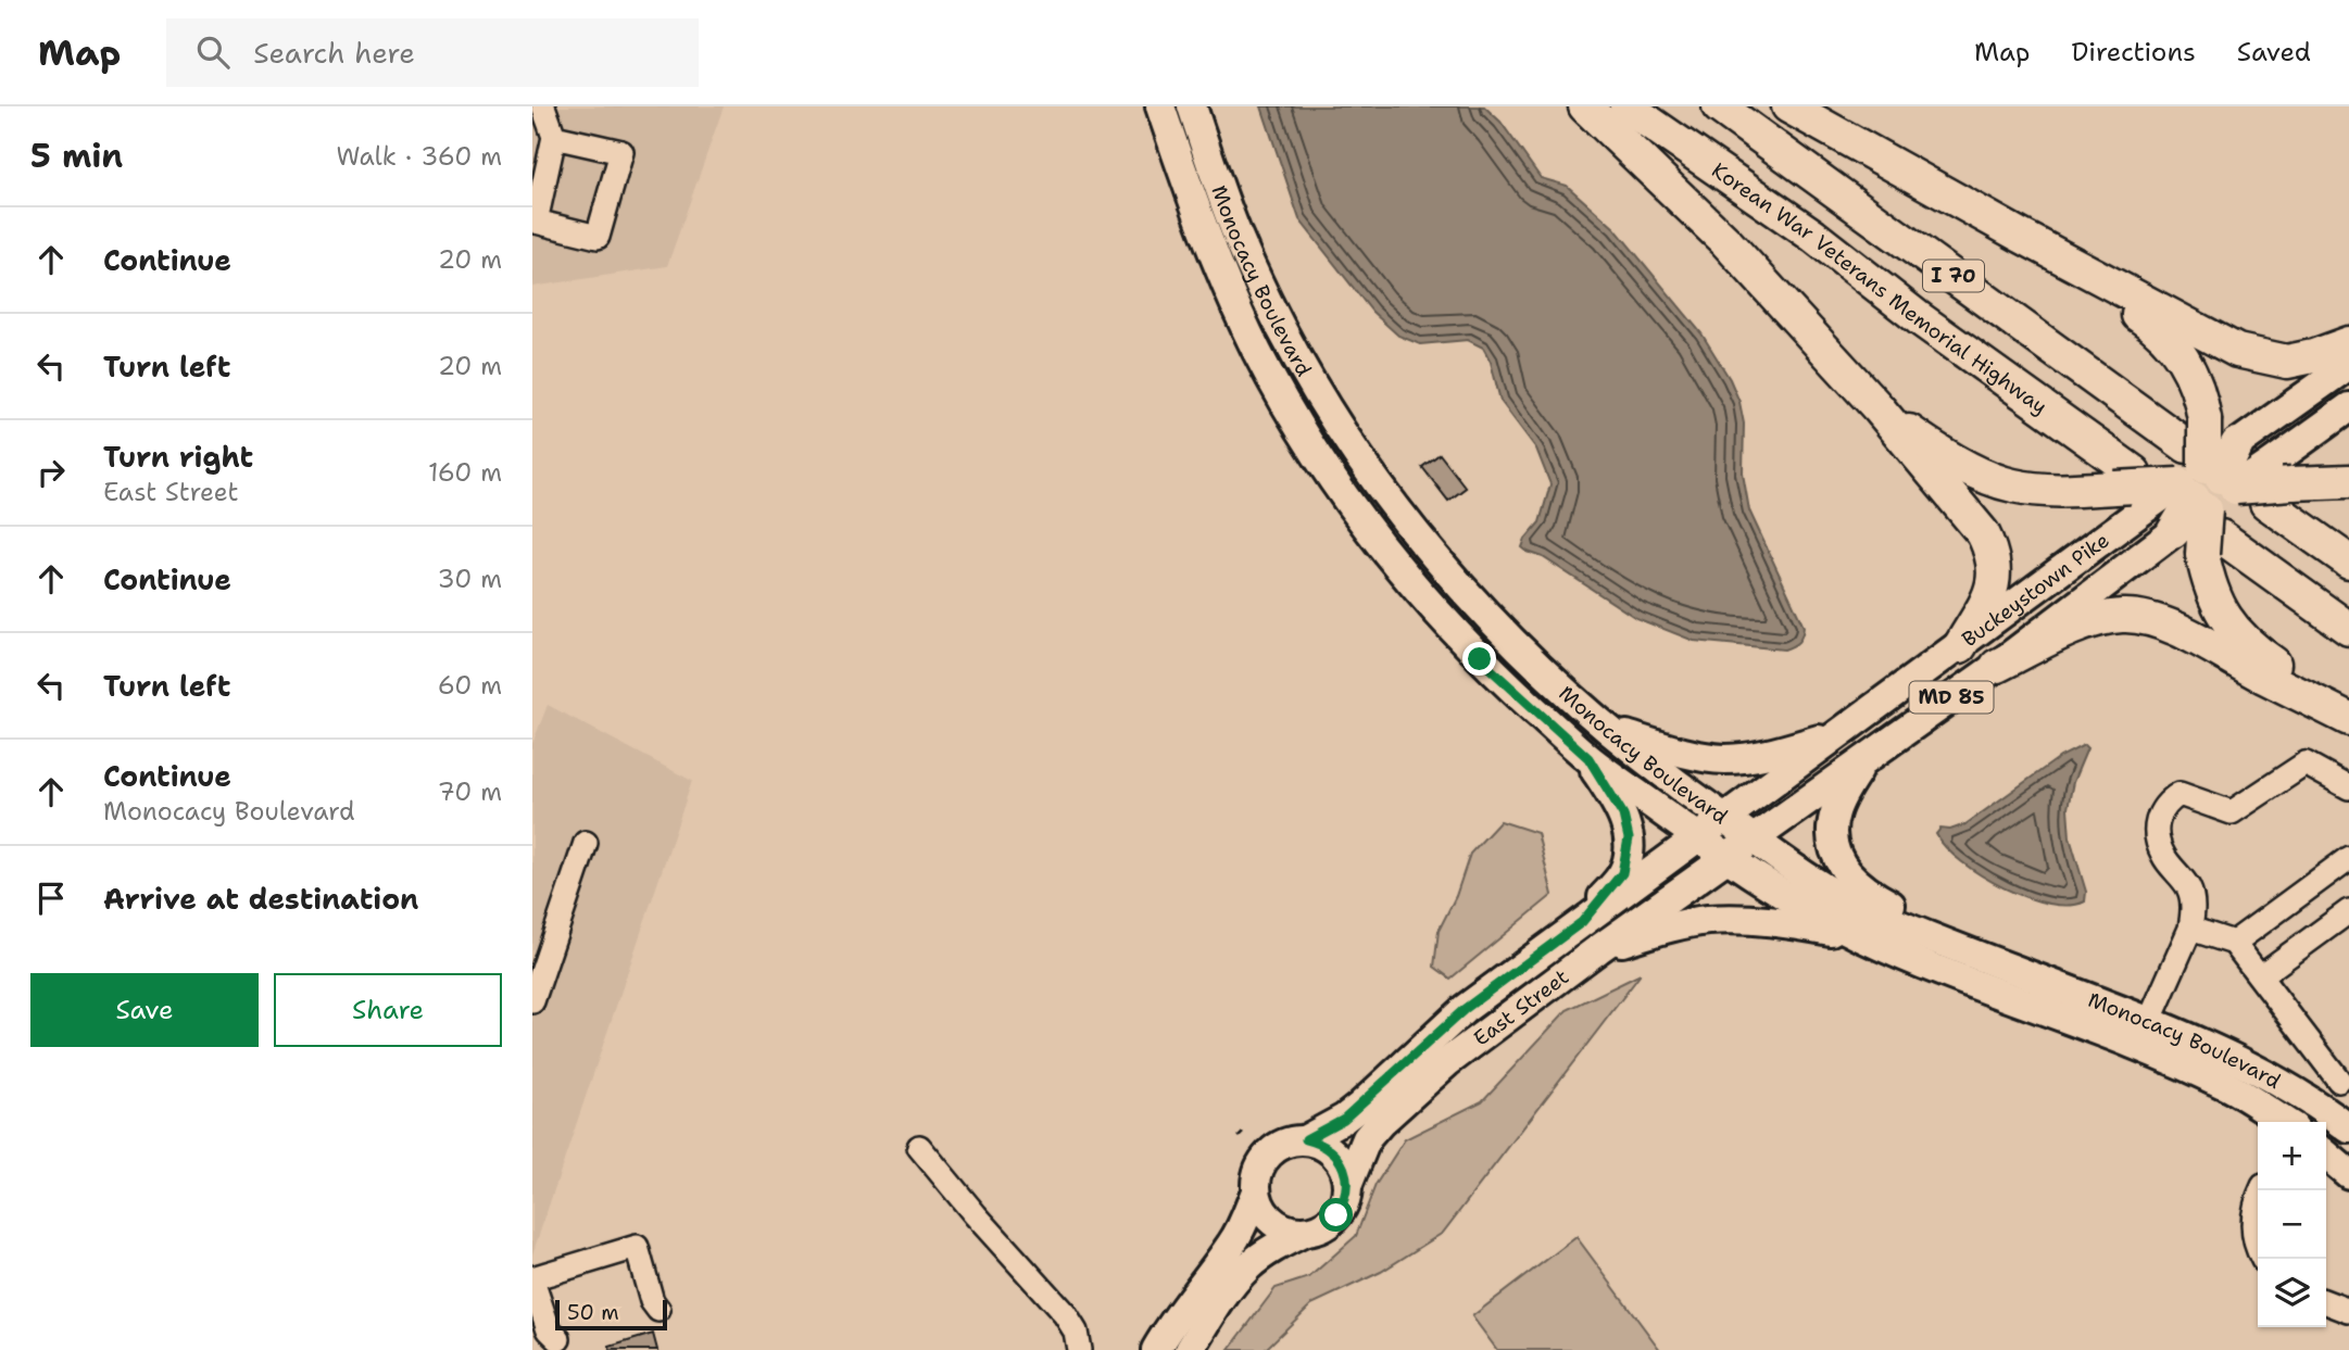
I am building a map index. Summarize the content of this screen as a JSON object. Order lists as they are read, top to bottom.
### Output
{
  "streets": {
    "highway": ["I 70", "Korean War Veterans Memorial Highway"],
    "main road": [
      "Monocacy Boulevard",
      "Buckeystown Pike",
      "MD 85",
      "East Street"
    ]
  },
  "crossings": [
    ["Monocacy Boulevard", "Buckeystown Pike"],
    ["Monocacy Boulevard", "East Street"],
    ["Buckeystown Pike", "East Street"]
  ],
  "scale_bar": "50 m",
  "page": {
    "header": "Map",
    "search": "Search here",
    "nav": ["Map", "Directions", "Saved"],
    "heading": ["5 min", "Walk · 360 m"],
    "list": [
      ["Continue", "20 m"],
      ["Turn left", "20 m"],
      ["Turn right", "East Street", "160 m"],
      ["Continue", "30 m"],
      ["Turn left", "60 m"],
      ["Continue", "Monocacy Boulevard", "70 m"],
      "Arrive at destination"
    ],
    "buttons": ["Save", "Share"],
    "map_buttons": ["+", "−"],
    "scale": "50 m"
  }
}
